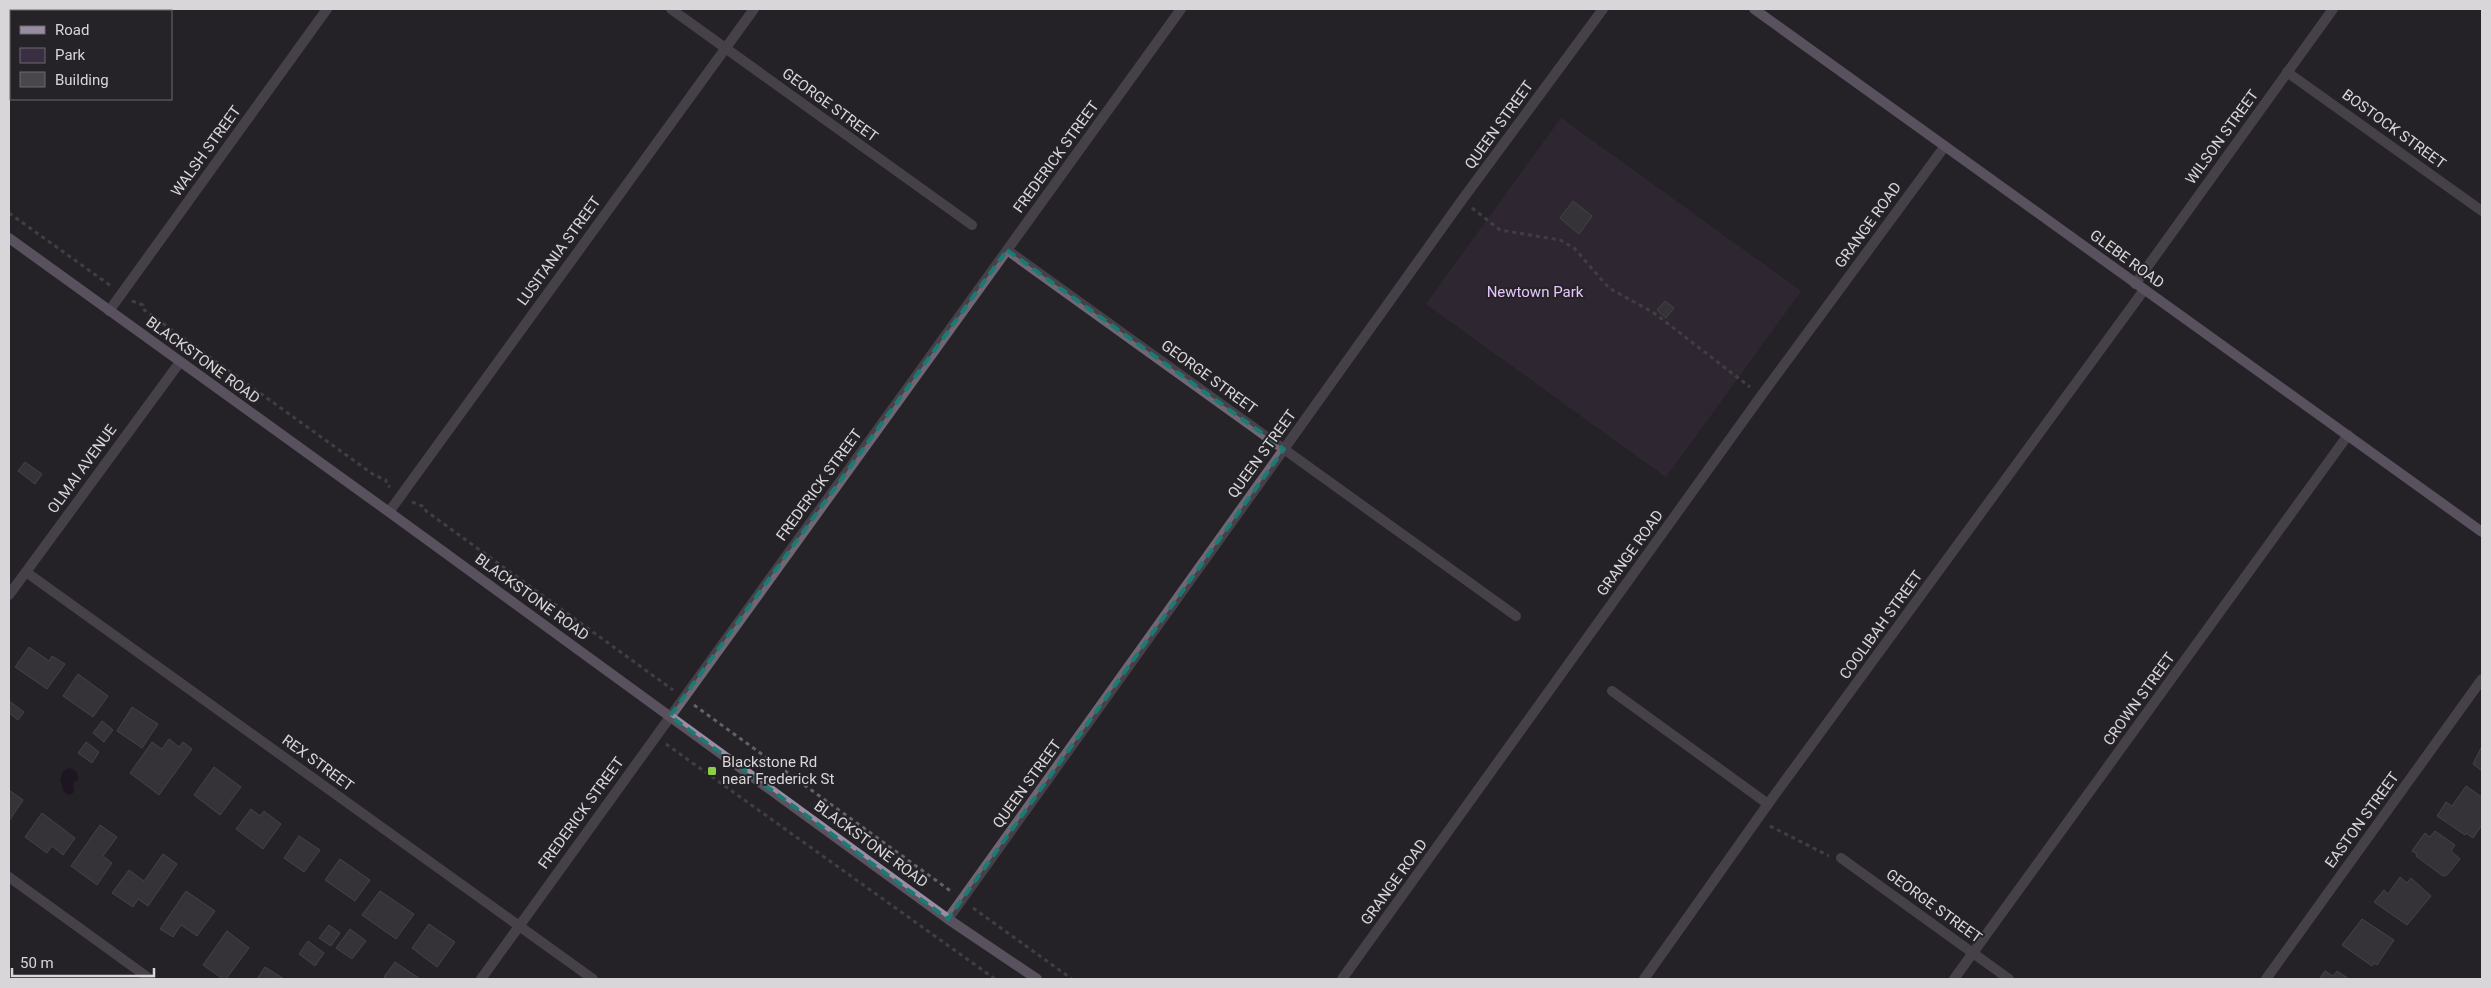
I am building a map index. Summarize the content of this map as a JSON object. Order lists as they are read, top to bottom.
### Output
{
  "streets": {
    "main road": ["GLEBE ROAD", "BLACKSTONE ROAD"],
    "street": [
      "GEORGE STREET",
      "QUEEN STREET",
      "BOSTOCK STREET",
      "WILSON STREET",
      "WALSH STREET",
      "FREDERICK STREET",
      "GRANGE ROAD",
      "LUSITANIA STREET",
      "OLMAI AVENUE",
      "COOLIBAH STREET",
      "CROWN STREET",
      "REX STREET",
      "EASTON STREET"
    ]
  },
  "crossings": [
    ["GEORGE STREET", "QUEEN STREET"],
    ["GEORGE STREET", "FREDERICK STREET"],
    ["GEORGE STREET", "LUSITANIA STREET"],
    ["GEORGE STREET", "CROWN STREET"],
    ["QUEEN STREET", "BLACKSTONE ROAD"],
    ["BOSTOCK STREET", "WILSON STREET"],
    ["WILSON STREET", "GLEBE ROAD"],
    ["WILSON STREET", "COOLIBAH STREET"],
    ["WALSH STREET", "BLACKSTONE ROAD"],
    ["FREDERICK STREET", "BLACKSTONE ROAD"],
    ["FREDERICK STREET", "REX STREET"],
    ["GRANGE ROAD", "GLEBE ROAD"],
    ["LUSITANIA STREET", "BLACKSTONE ROAD"],
    ["GLEBE ROAD", "COOLIBAH STREET"],
    ["GLEBE ROAD", "CROWN STREET"],
    ["BLACKSTONE ROAD", "OLMAI AVENUE"],
    ["OLMAI AVENUE", "REX STREET"]
  ],
  "parks": ["Newtown Park"],
  "places": {
    "transit": ["Blackstone Rd near Frederick St"]
  },
  "legend": ["Road", "Park", "Building"],
  "scale_bar": "50 m"
}
